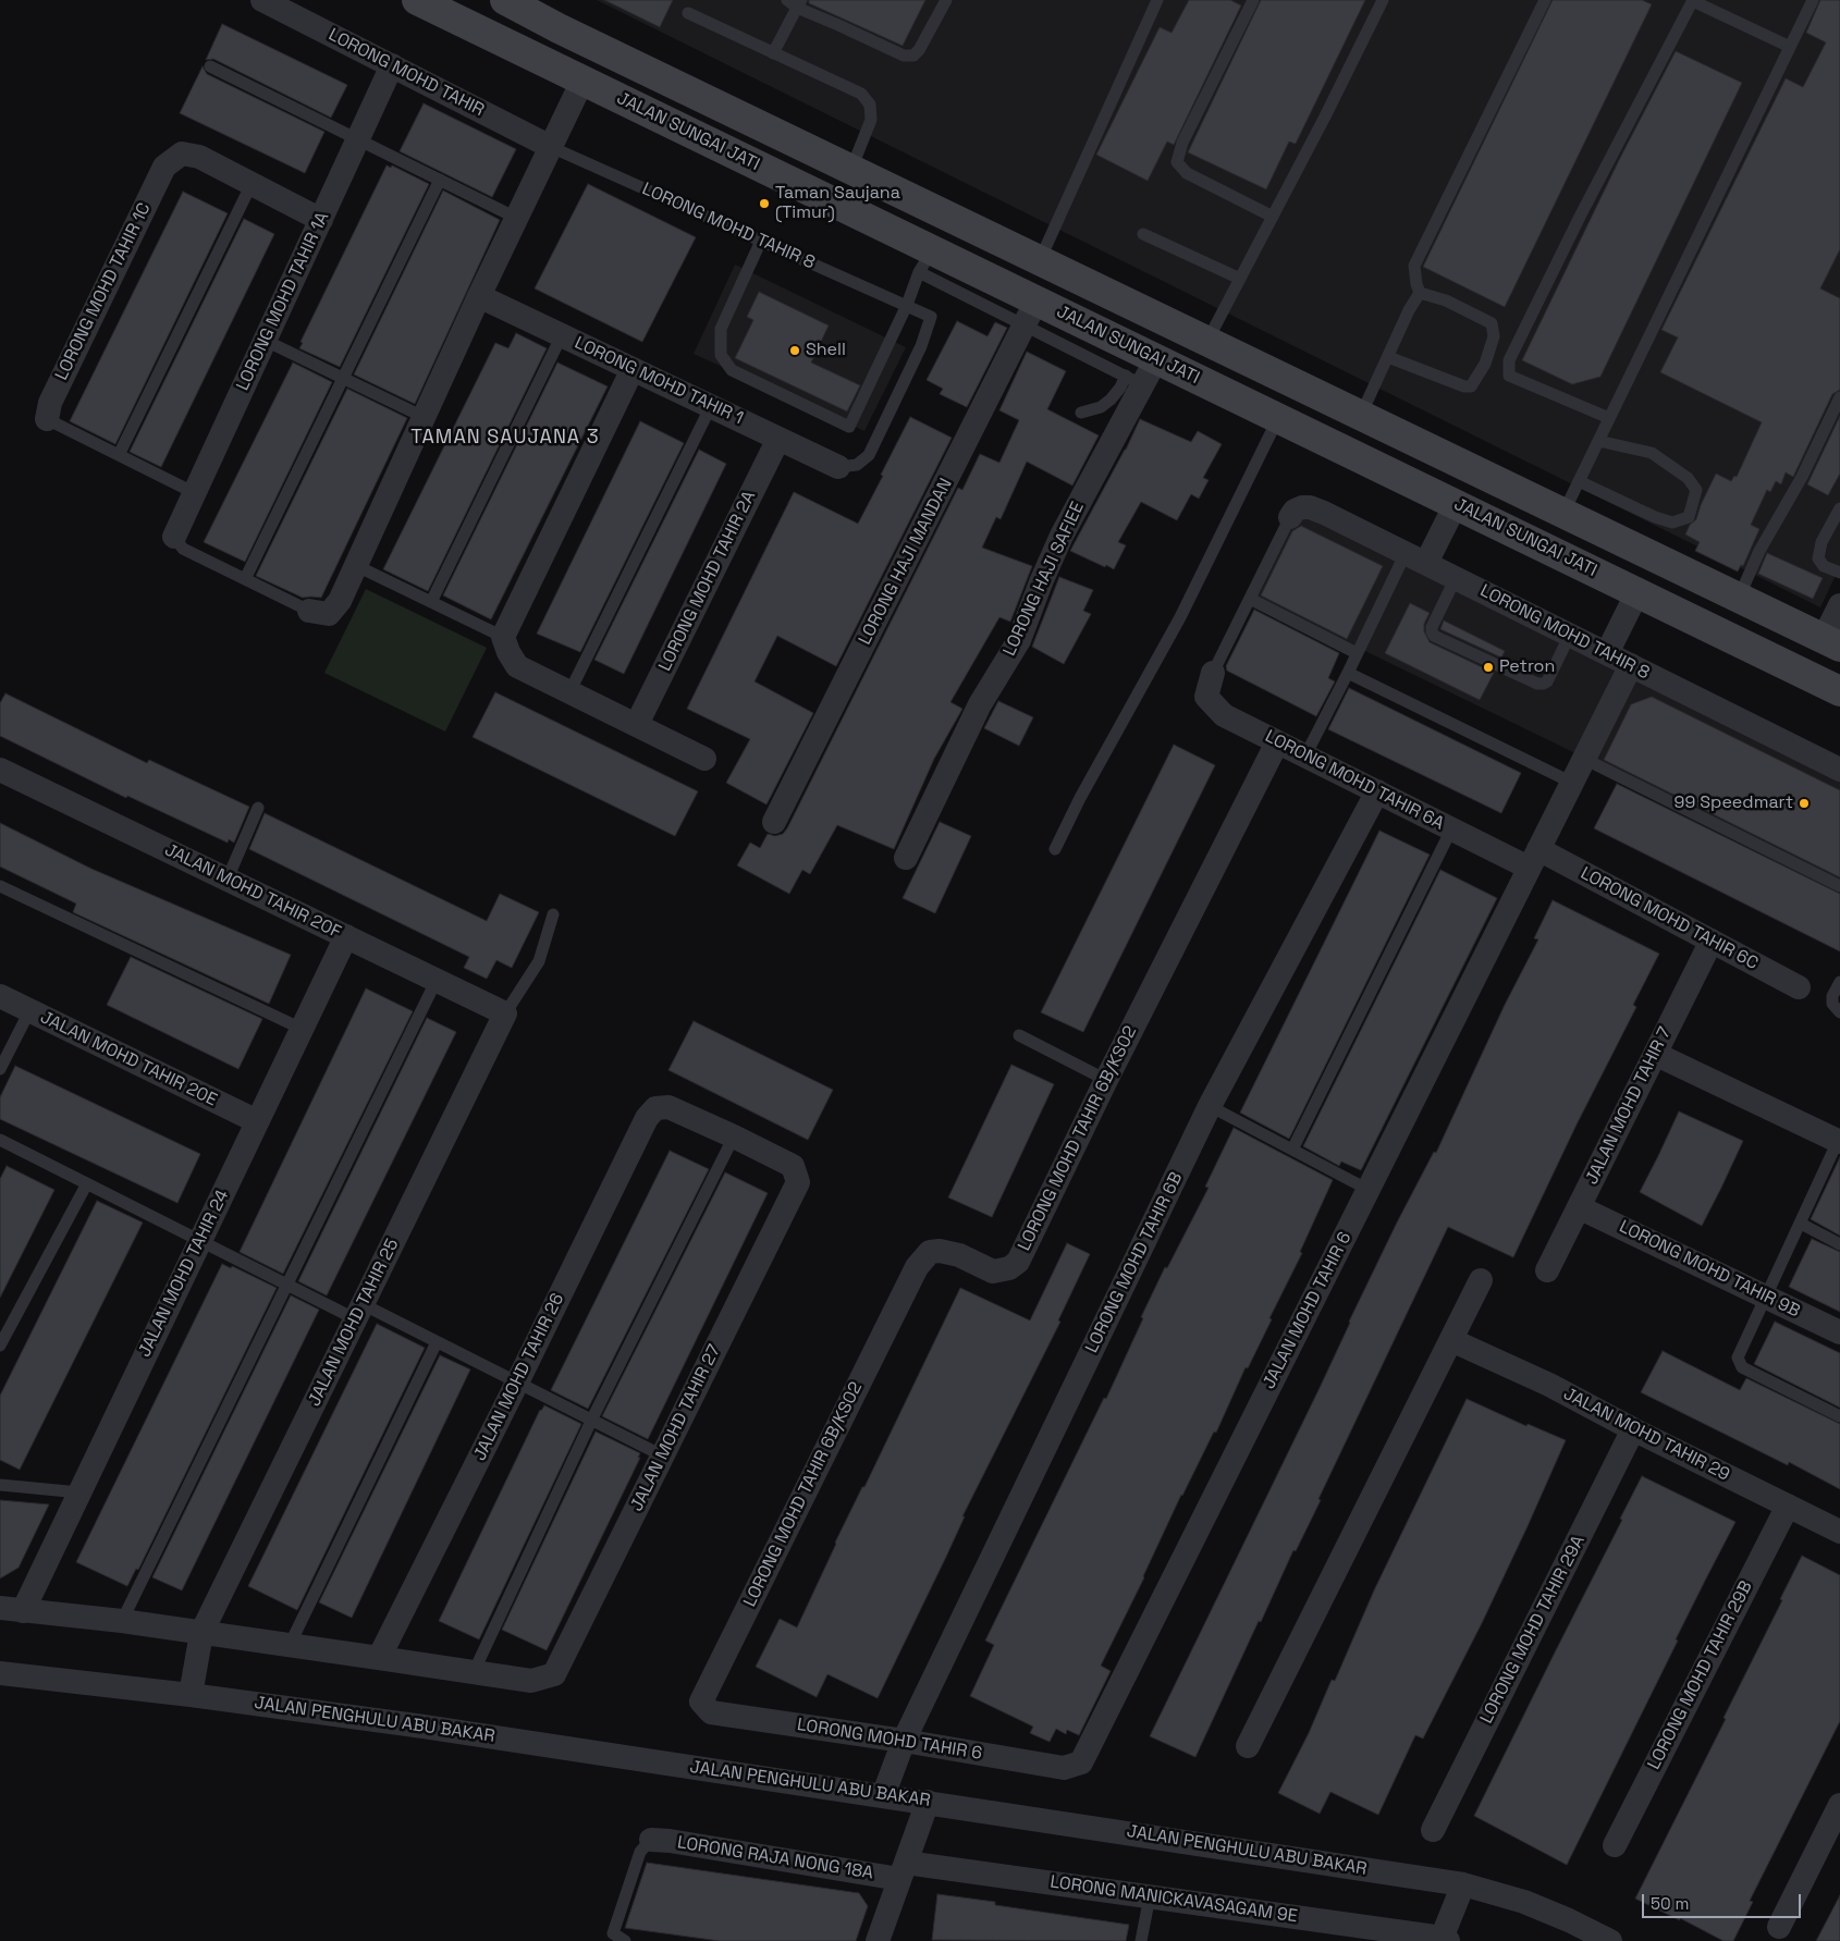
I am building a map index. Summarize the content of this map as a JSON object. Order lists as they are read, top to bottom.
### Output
{
  "streets": {
    "main road": ["JALAN SUNGAI JATI"],
    "street": [
      "LORONG MOHD TAHIR",
      "LORONG MOHD TAHIR 8",
      "LORONG MOHD TAHIR 1C",
      "LORONG MOHD TAHIR 1A",
      "LORONG MOHD TAHIR 1",
      "LORONG HAJI MANDAN",
      "LORONG HAJI SAFIEE",
      "LORONG MOHD TAHIR 2A",
      "LORONG MOHD TAHIR 6A",
      "JALAN MOHD TAHIR 20F",
      "LORONG MOHD TAHIR 6C",
      "JALAN MOHD TAHIR 20E",
      "JALAN MOHD TAHIR 7",
      "LORONG MOHD TAHIR 6B/KS02",
      "LORONG MOHD TAHIR 6B",
      "LORONG MOHD TAHIR 9B",
      "JALAN MOHD TAHIR 24",
      "JALAN MOHD TAHIR 6",
      "JALAN MOHD TAHIR 25",
      "JALAN MOHD TAHIR 26",
      "JALAN MOHD TAHIR 27",
      "JALAN MOHD TAHIR 29",
      "LORONG MOHD TAHIR 29A",
      "LORONG MOHD TAHIR 29B",
      "JALAN PENGHULU ABU BAKAR",
      "LORONG MOHD TAHIR 6",
      "LORONG RAJA NONG 18A",
      "LORONG MANICKAVASAGAM 9E"
    ]
  },
  "crossings": [
    ["LORONG MOHD TAHIR", "LORONG MOHD TAHIR 8"],
    ["LORONG MOHD TAHIR", "LORONG MOHD TAHIR 1A"],
    ["JALAN SUNGAI JATI", "LORONG HAJI MANDAN"],
    ["JALAN SUNGAI JATI", "LORONG HAJI SAFIEE"],
    ["LORONG MOHD TAHIR 8", "LORONG MOHD TAHIR 1"],
    ["LORONG MOHD TAHIR 1", "LORONG MOHD TAHIR 2A"],
    ["LORONG MOHD TAHIR 6A", "LORONG MOHD TAHIR 6C"],
    ["LORONG MOHD TAHIR 6A", "LORONG MOHD TAHIR 6B/KS02"],
    ["LORONG MOHD TAHIR 6A", "LORONG MOHD TAHIR 6B"],
    ["LORONG MOHD TAHIR 6A", "JALAN MOHD TAHIR 6"],
    ["JALAN MOHD TAHIR 20F", "JALAN MOHD TAHIR 24"],
    ["JALAN MOHD TAHIR 20F", "JALAN MOHD TAHIR 25"],
    ["LORONG MOHD TAHIR 6C", "JALAN MOHD TAHIR 7"],
    ["LORONG MOHD TAHIR 6C", "JALAN MOHD TAHIR 6"],
    ["JALAN MOHD TAHIR 20E", "JALAN MOHD TAHIR 24"],
    ["JALAN MOHD TAHIR 7", "LORONG MOHD TAHIR 9B"],
    ["LORONG MOHD TAHIR 6B/KS02", "LORONG MOHD TAHIR 6"],
    ["LORONG MOHD TAHIR 6B", "JALAN PENGHULU ABU BAKAR"],
    ["LORONG MOHD TAHIR 6B", "LORONG MOHD TAHIR 6"],
    ["JALAN MOHD TAHIR 6", "LORONG MOHD TAHIR 6"],
    ["JALAN MOHD TAHIR 25", "JALAN PENGHULU ABU BAKAR"],
    ["JALAN MOHD TAHIR 26", "JALAN MOHD TAHIR 27"],
    ["JALAN MOHD TAHIR 29", "LORONG MOHD TAHIR 29A"],
    ["JALAN MOHD TAHIR 29", "LORONG MOHD TAHIR 29B"],
    ["LORONG RAJA NONG 18A", "LORONG MANICKAVASAGAM 9E"]
  ],
  "districts": ["TAMAN SAUJANA 3"],
  "places": [
    "Taman Saujana (Timur)",
    "Shell",
    "Petron",
    "99 Speedmart"
  ],
  "scale_bar": "50 m"
}
